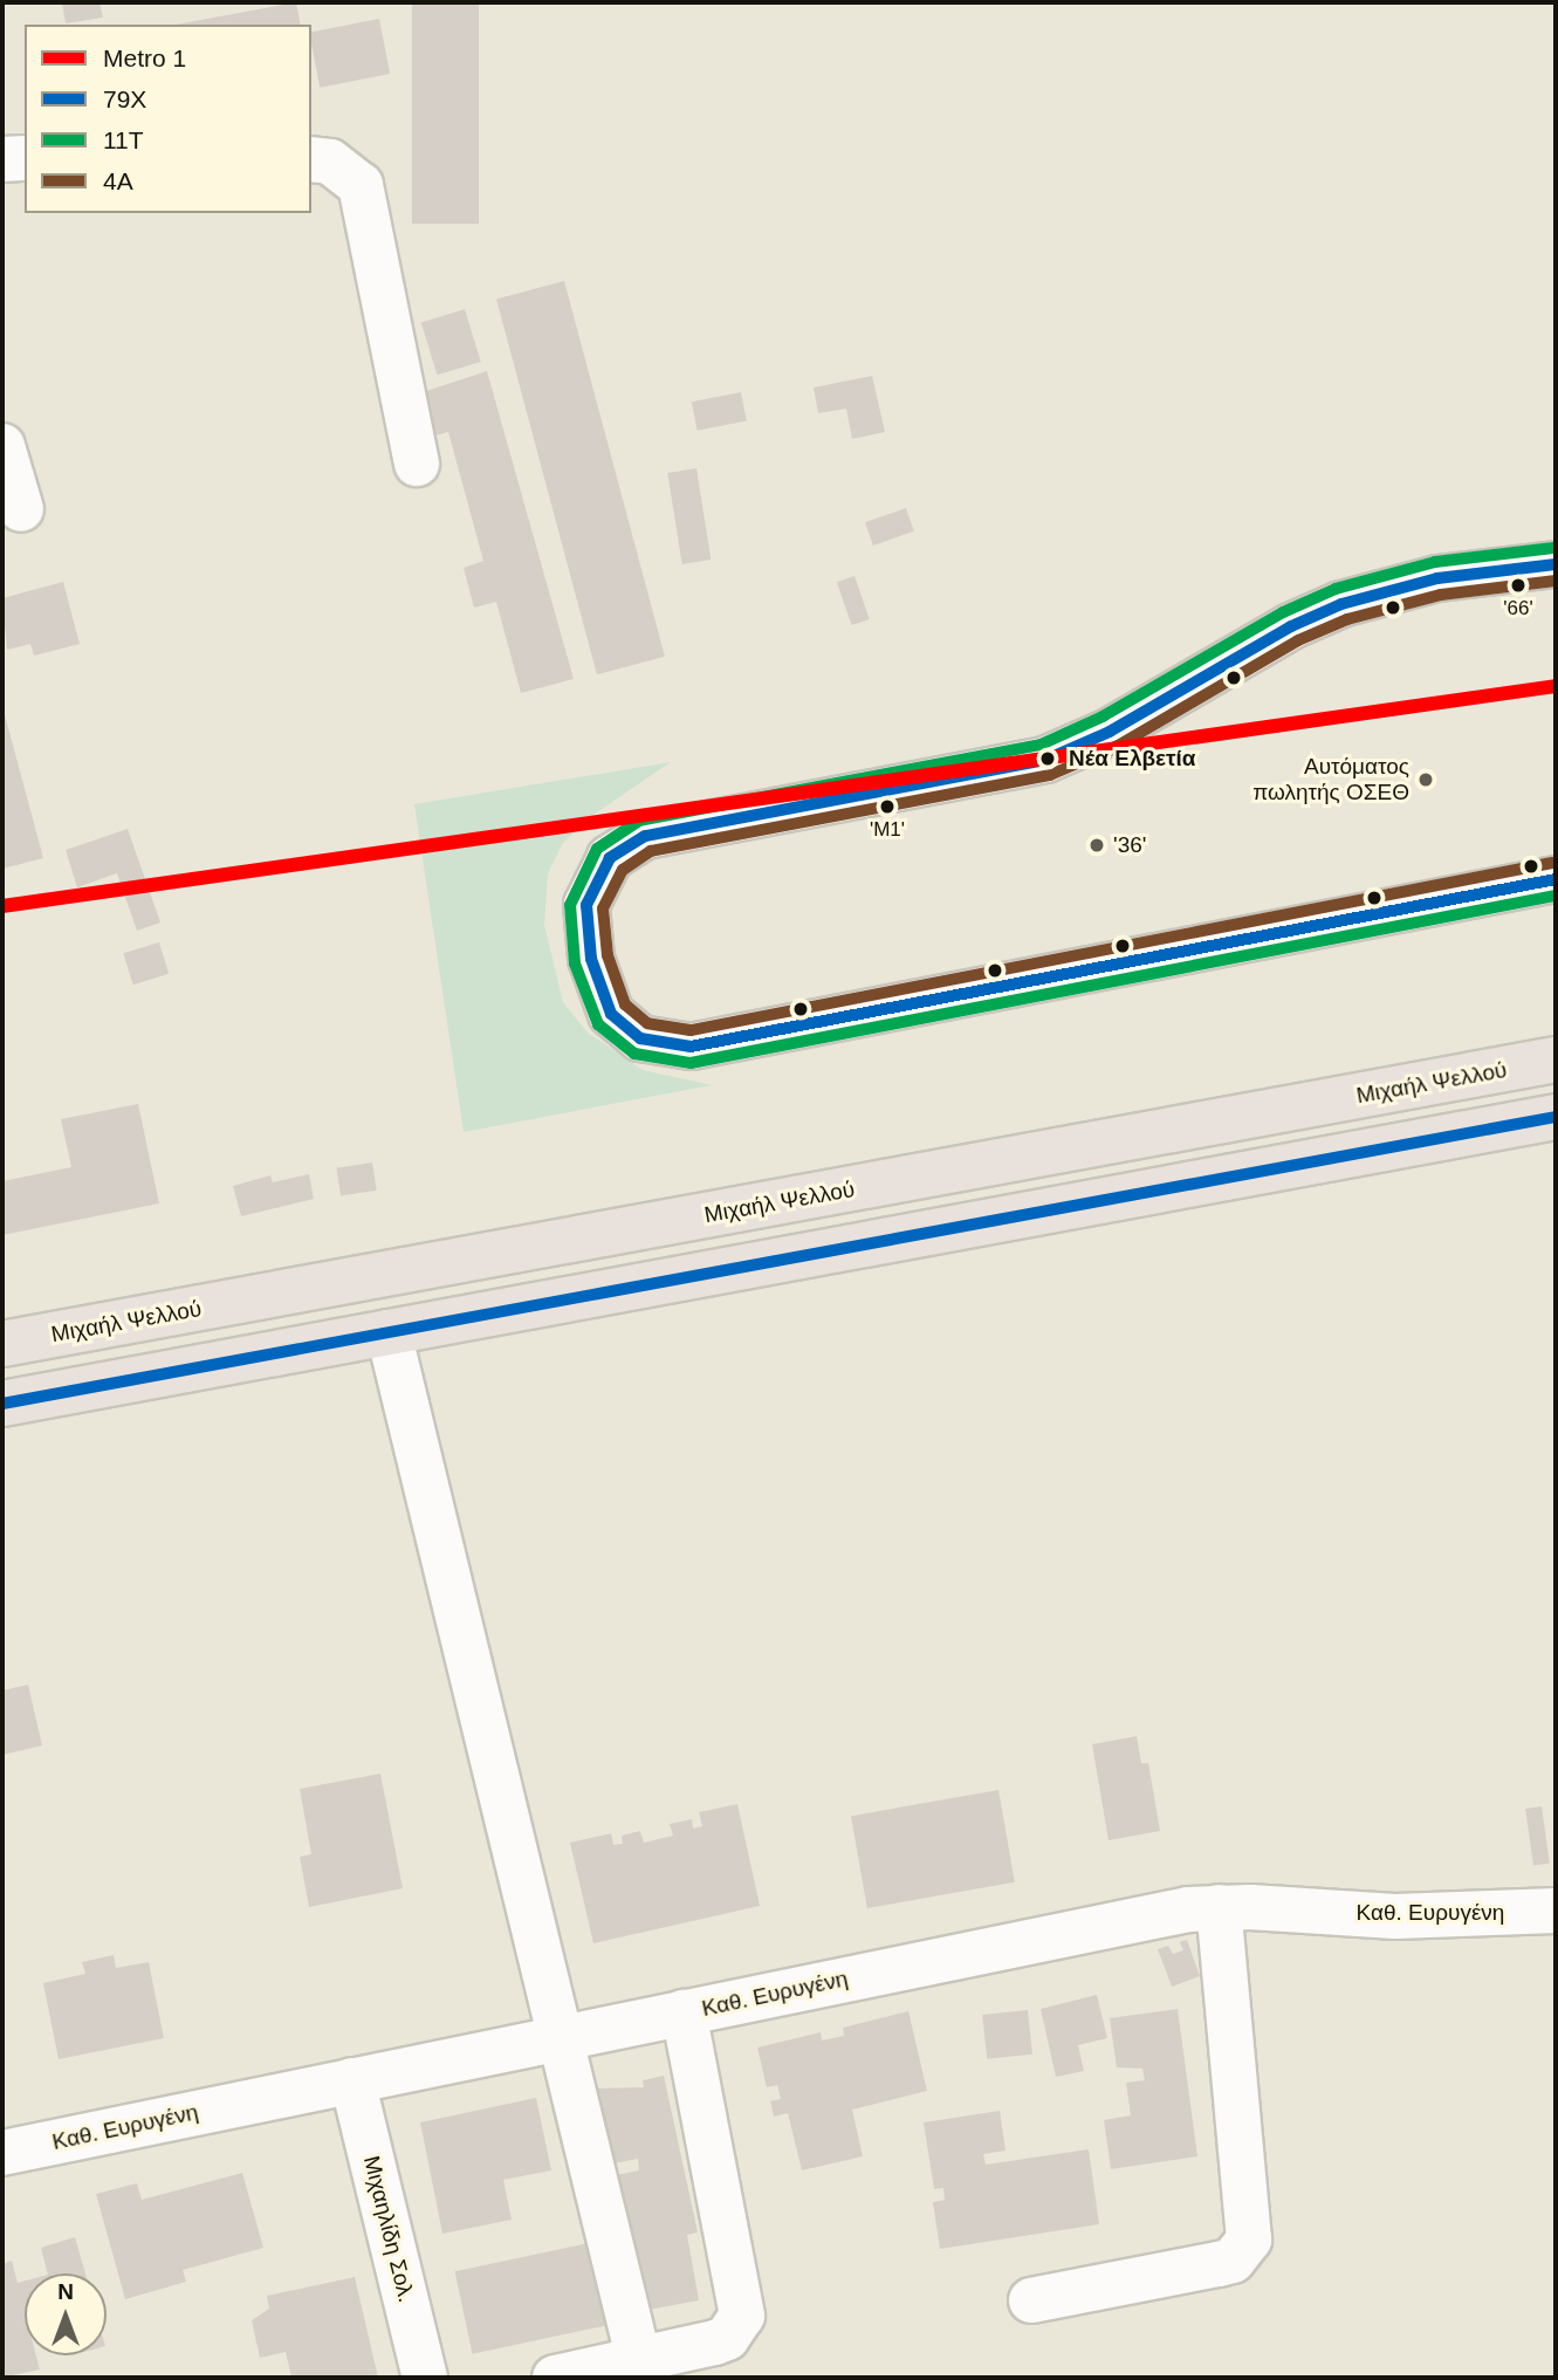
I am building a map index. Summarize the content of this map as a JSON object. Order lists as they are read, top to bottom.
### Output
{
  "streets": {
    "main road": ["Μιχαήλ Ψελλού"],
    "street": ["Καθ. Ευρυγένη", "Μιχαηλίδη Σολ."]
  },
  "crossings": [
    ["Καθ. Ευρυγένη", "Μιχαηλίδη Σολ."]
  ],
  "places": [
    "'66'",
    "Νέα Ελβετία",
    "Αυτόματος πωλητής ΟΣΕΘ",
    "'Μ1'",
    "'36'"
  ],
  "lines": [
    "transit line 11Τ",
    "transit line 79X",
    "transit line 4Α",
    "metro line 1"
  ],
  "legend": [
    "Metro 1",
    "79X",
    "11Τ",
    "4Α"
  ],
  "north": "top"
}
